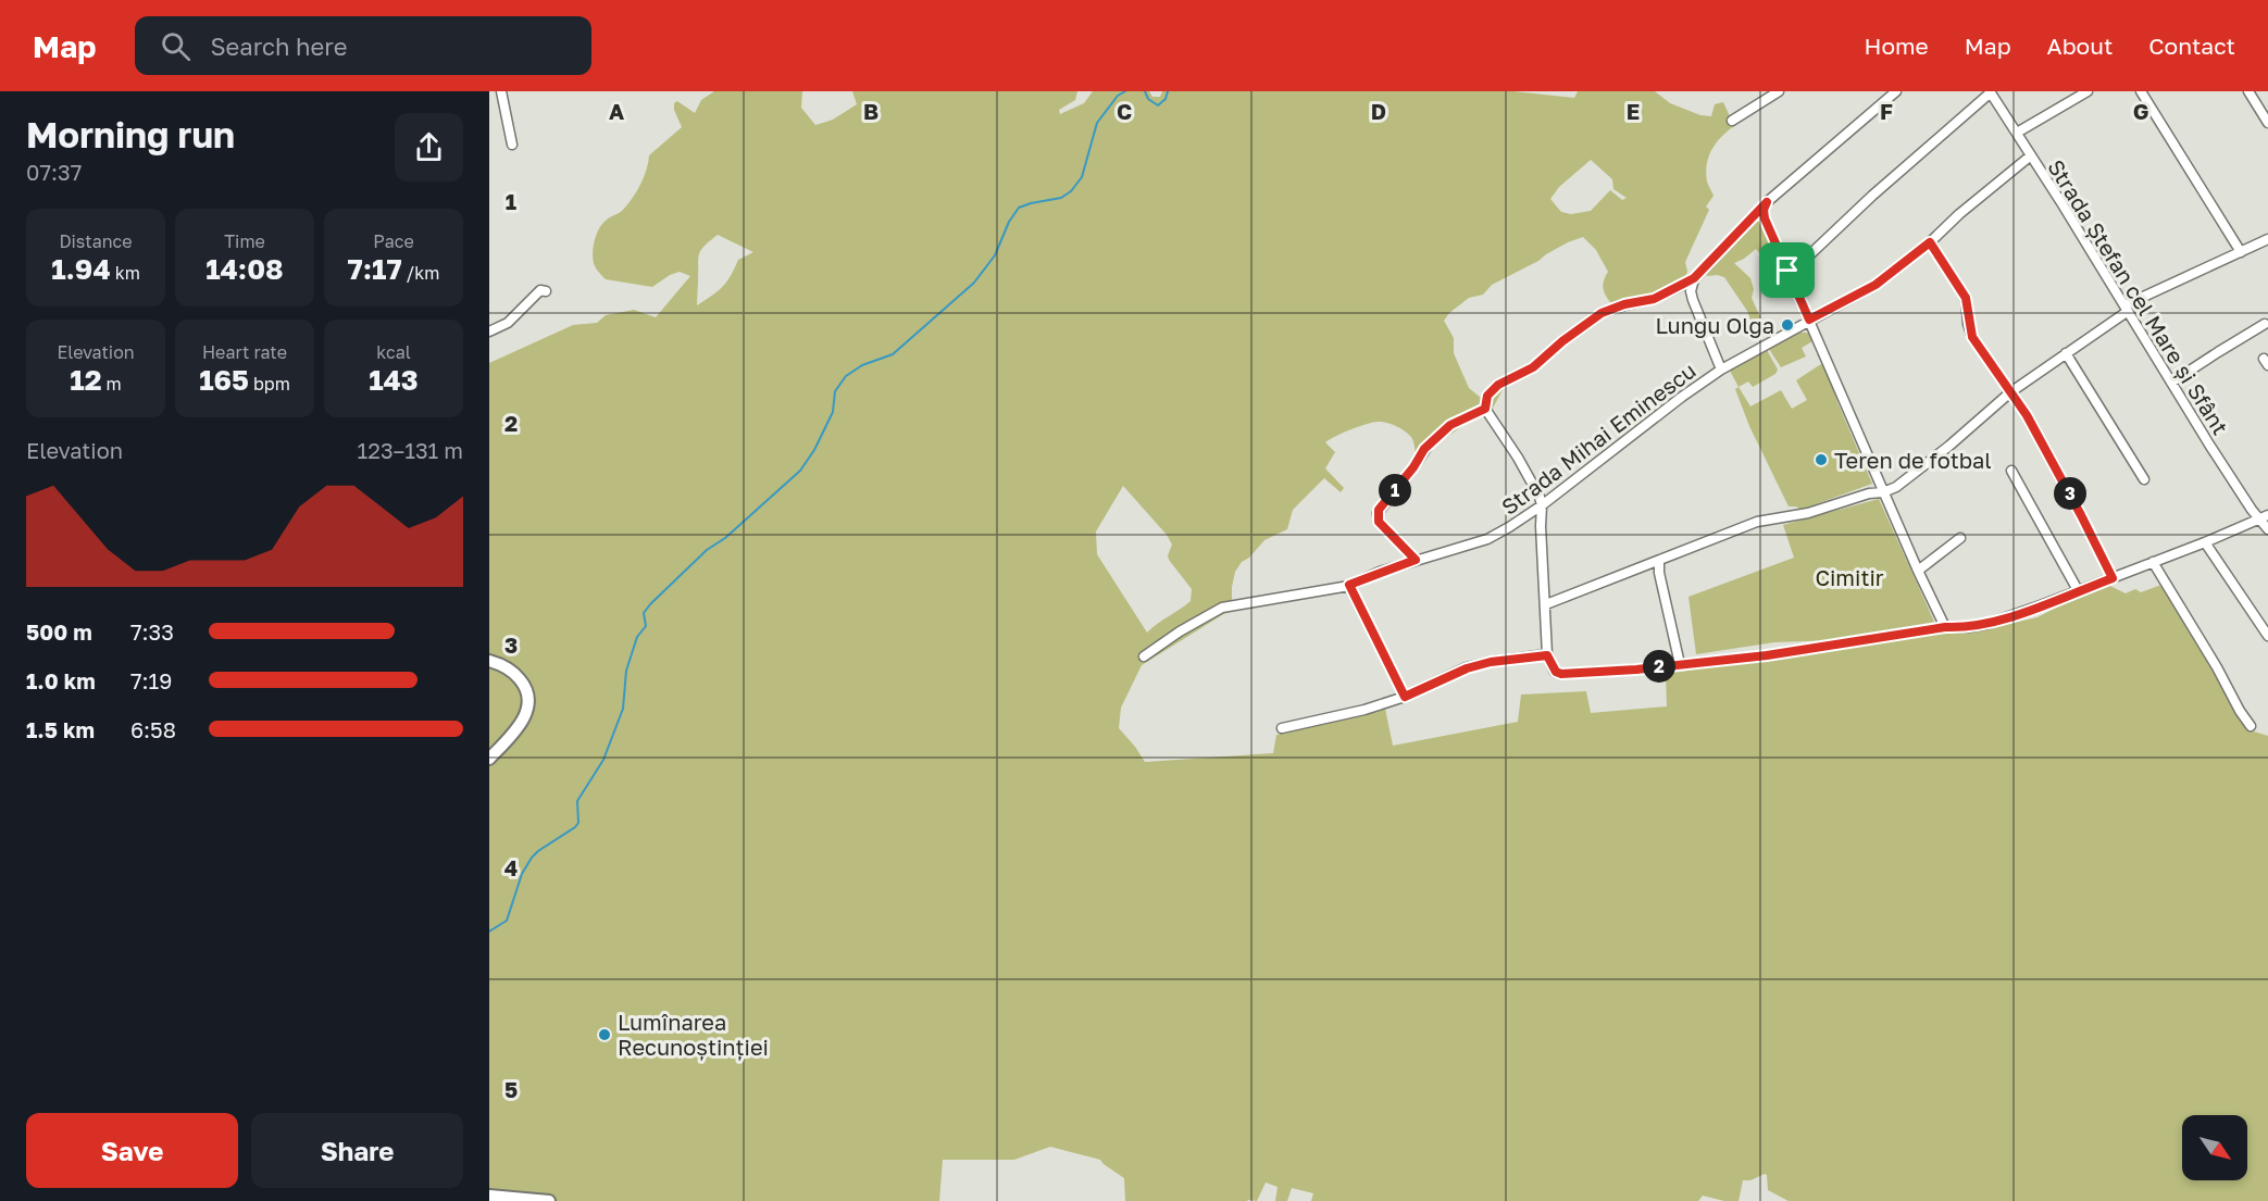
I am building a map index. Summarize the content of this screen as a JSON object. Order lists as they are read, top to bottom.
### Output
{
  "streets": {
    "street": ["Strada Ștefan cel Mare și Sfânt", "Strada Mihai Eminescu"]
  },
  "crossings": [
    ["Strada Ștefan cel Mare și Sfânt", "Strada Mihai Eminescu"]
  ],
  "parks": ["Cimitir"],
  "places": ["Lungu Olga", "Teren de fotbal", "Lumînarea Recunoștinției"],
  "north": "bottom right",
  "page": {
    "header": "Map",
    "search": "Search here",
    "nav": [
      "Home",
      "Map",
      "About",
      "Contact"
    ],
    "heading": ["Morning run", "07:37"],
    "stats": [
      ["Distance", "1.94 km"],
      ["Time", "14:08"],
      ["Pace", "7:17 /km"],
      ["Elevation", "12 m"],
      ["Heart rate", "165 bpm"],
      ["kcal", "143"]
    ],
    "chart": ["Elevation", "123–131 m"],
    "pins": ["1", "3", "2"],
    "list": [
      {
        "name": "500 m",
        "note": "7:33"
      },
      {
        "name": "1.0 km",
        "note": "7:19"
      },
      {
        "name": "1.5 km",
        "note": "6:58"
      }
    ],
    "buttons": ["Save", "Share"]
  },
  "grid": {
    "columns": [
      "A",
      "B",
      "C",
      "D",
      "E",
      "F",
      "G"
    ],
    "rows": [
      "1",
      "2",
      "3",
      "4",
      "5"
    ]
  }
}
